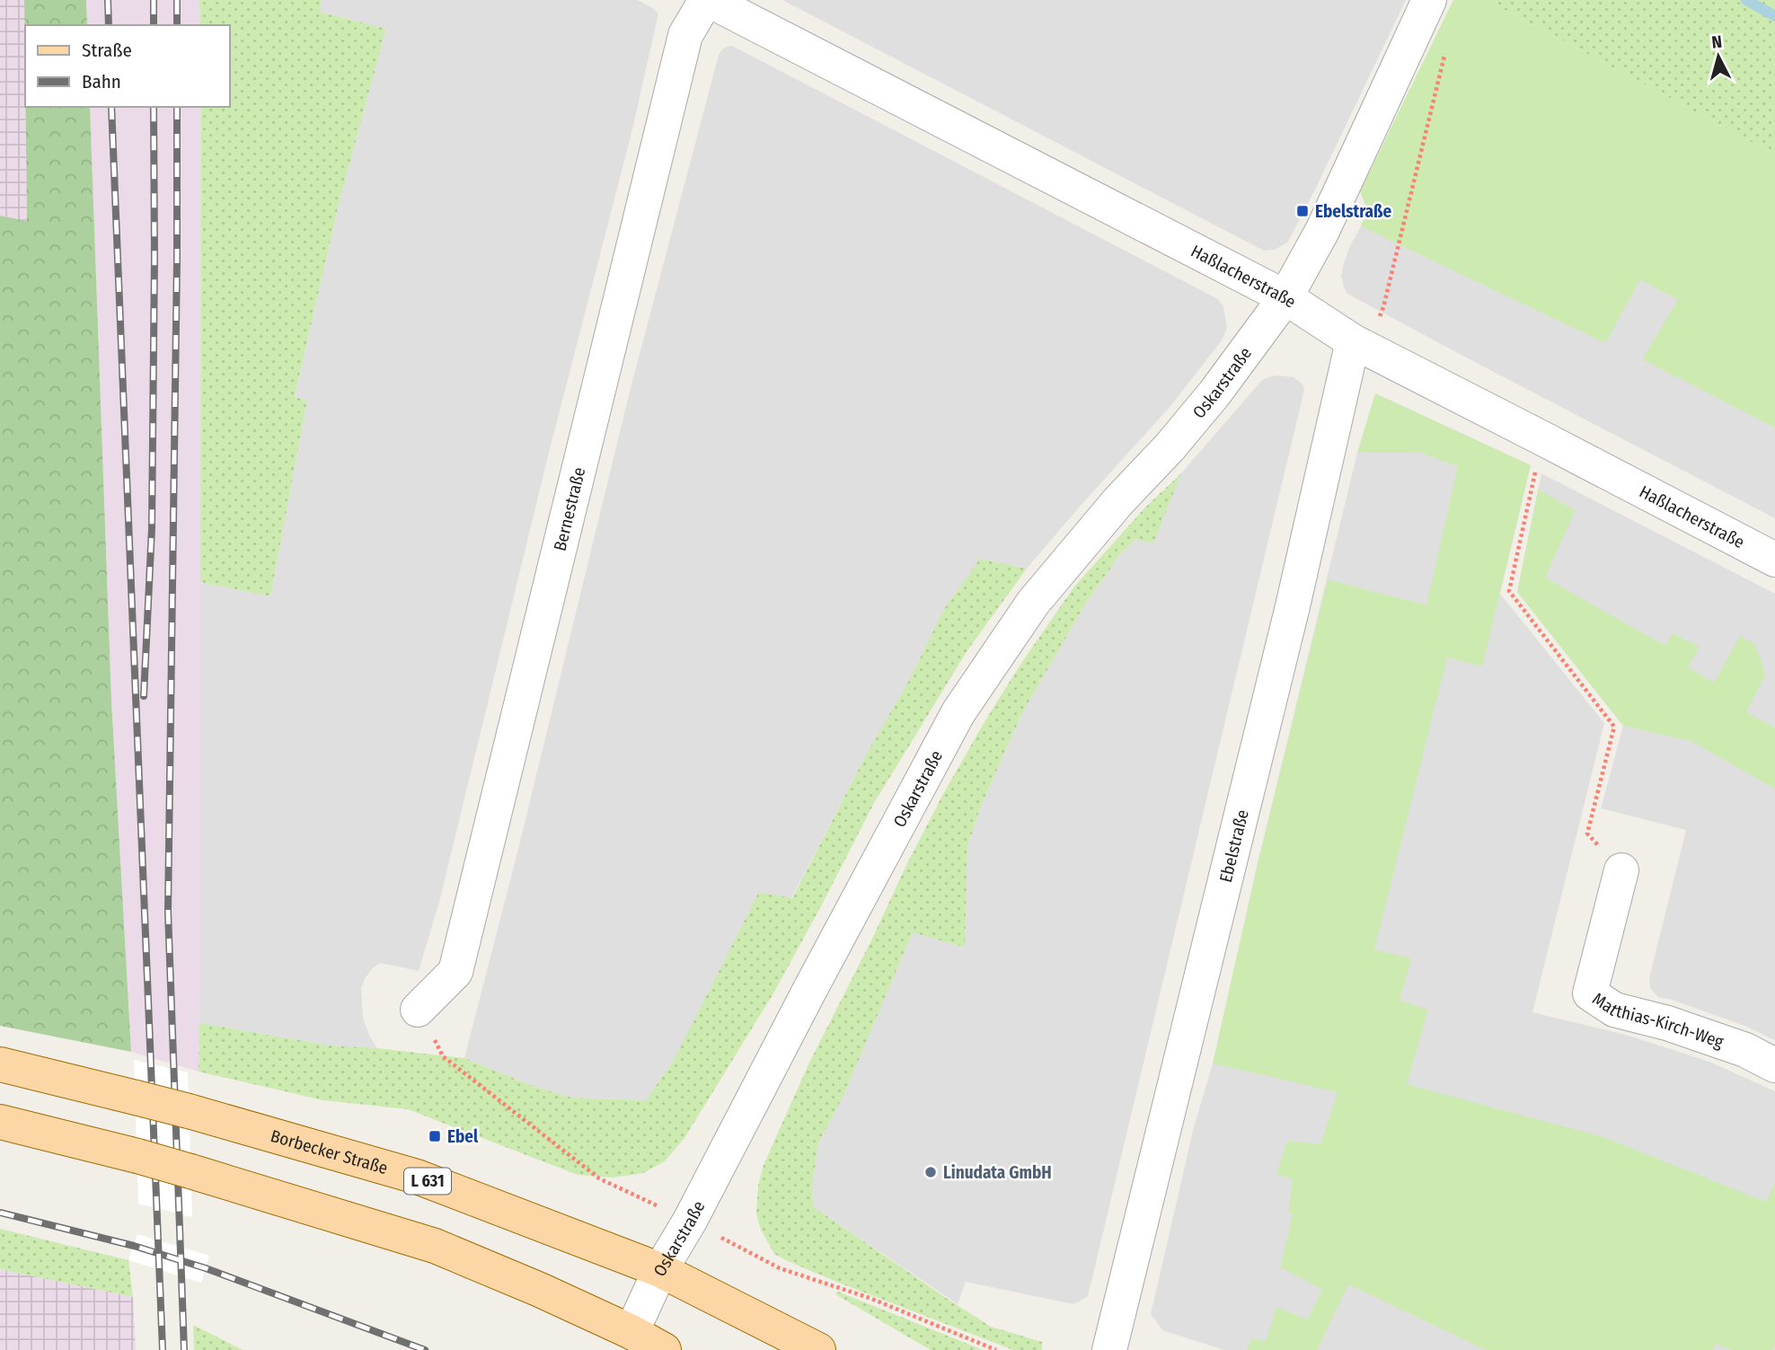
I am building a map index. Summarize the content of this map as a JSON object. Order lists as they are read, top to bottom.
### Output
{
  "streets": {
    "main road": ["Borbecker Straße", "L 631"],
    "street": [
      "Haßlacherstraße",
      "Oskarstraße",
      "Bernestraße",
      "Ebelstraße",
      "Matthias-Kirch-Weg"
    ]
  },
  "crossings": [
    ["Haßlacherstraße", "Oskarstraße"],
    ["Haßlacherstraße", "Bernestraße"],
    ["Haßlacherstraße", "Ebelstraße"],
    ["Oskarstraße", "Borbecker Straße"]
  ],
  "places": {
    "transit": ["Ebelstraße", "Ebel"],
    "other": ["Linudata GmbH"]
  },
  "legend": ["Straße", "Bahn"],
  "north": "top"
}
